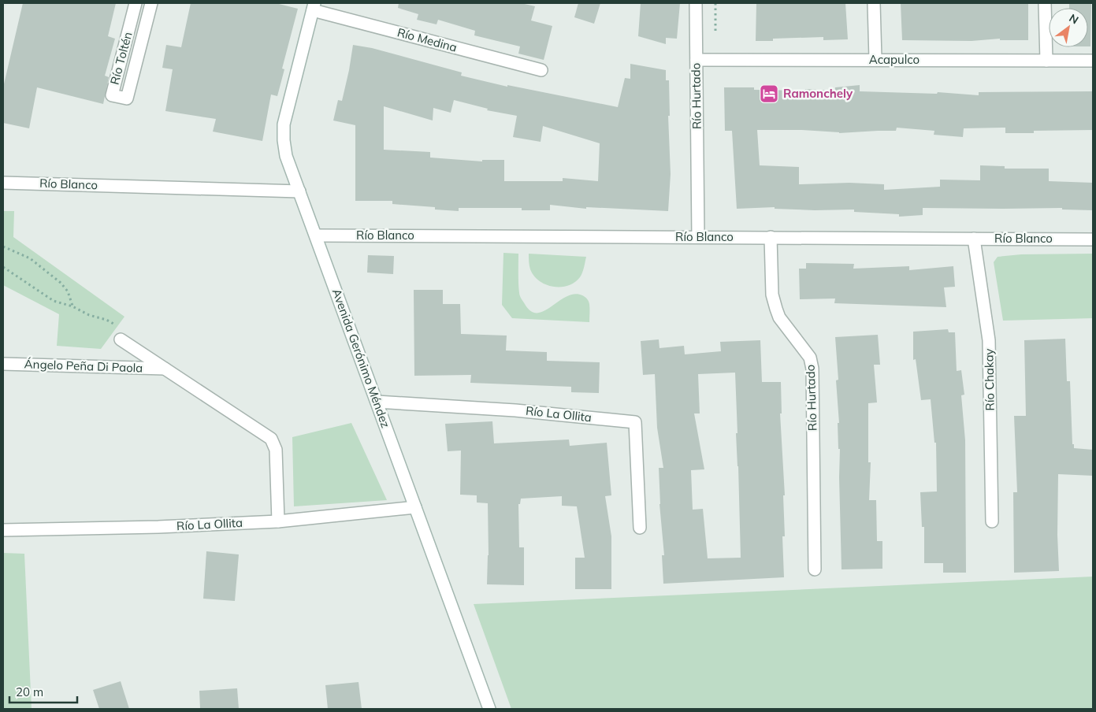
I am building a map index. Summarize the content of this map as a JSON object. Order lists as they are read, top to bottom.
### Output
{
  "streets": {
    "street": [
      "Río Medina",
      "Río Toltén",
      "Acapulco",
      "Río Hurtado",
      "Río Blanco",
      "Avenida Gerónimo Méndez",
      "Ángelo Peña Di Paola",
      "Río Chakay",
      "Río La Ollita"
    ]
  },
  "crossings": [
    ["Río Medina", "Avenida Gerónimo Méndez"],
    ["Acapulco", "Río Hurtado"],
    ["Río Hurtado", "Río Blanco"],
    ["Río Blanco", "Avenida Gerónimo Méndez"],
    ["Río Blanco", "Río Chakay"],
    ["Avenida Gerónimo Méndez", "Río La Ollita"],
    ["Ángelo Peña Di Paola", "Río La Ollita"]
  ],
  "places": {
    "hotel": ["Ramonchely"]
  },
  "scale_bar": "20 m",
  "north": "top right"
}
